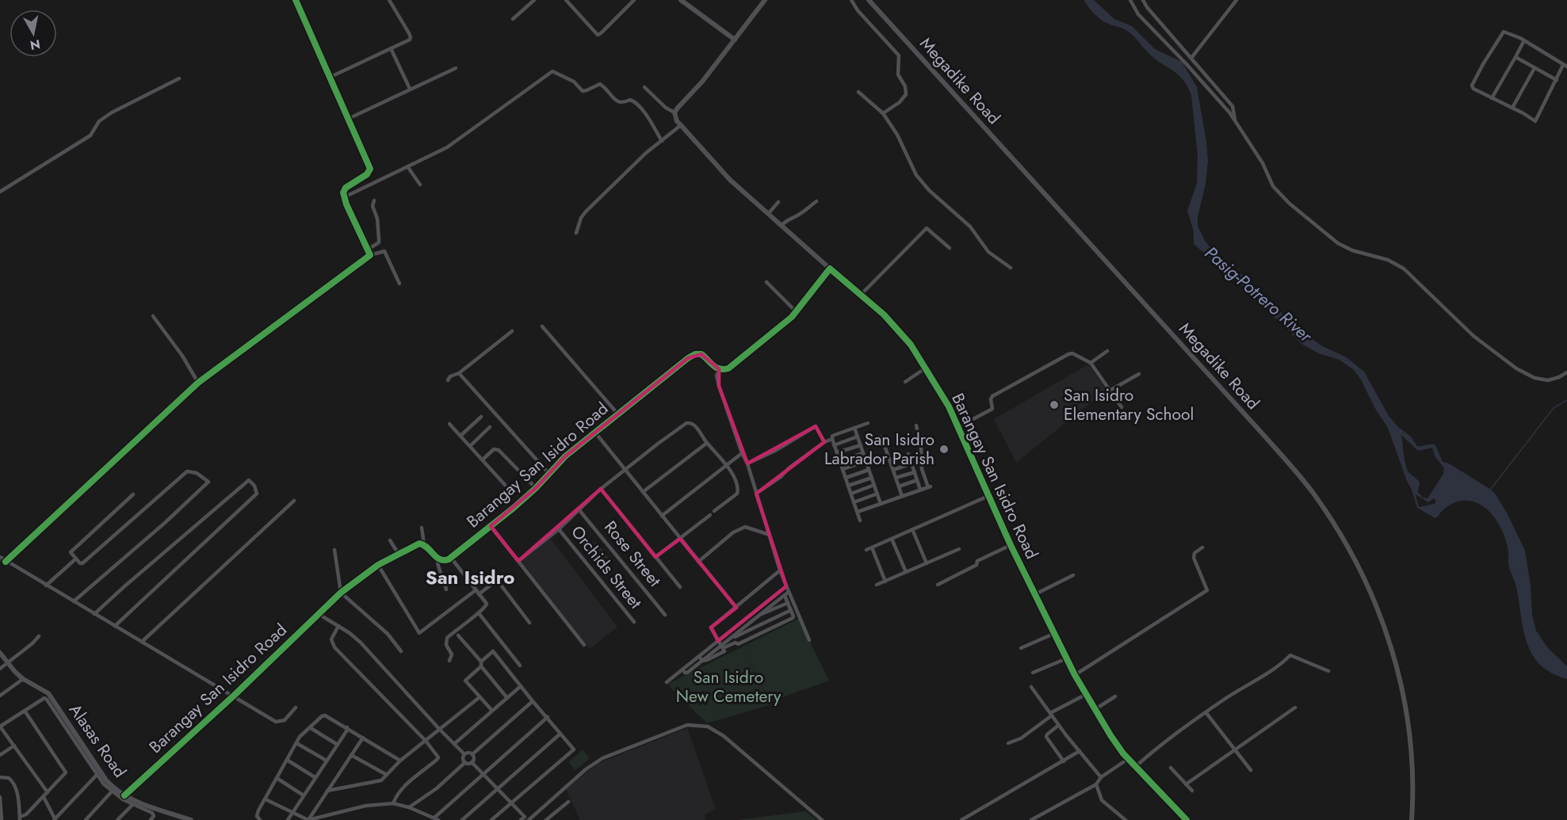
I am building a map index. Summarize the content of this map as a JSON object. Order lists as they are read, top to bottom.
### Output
{
  "streets": {
    "street": [
      "Megadike Road",
      "Barangay San Isidro Road",
      "Rose Street",
      "Orchids Street",
      "Alasas Road"
    ]
  },
  "crossings": [
    ["Barangay San Isidro Road", "Alasas Road"]
  ],
  "districts": ["San Isidro"],
  "water": ["Pasig-Potrero River"],
  "parks": ["San Isidro New Cemetery"],
  "places": ["San Isidro Elementary School", "San Isidro Labrador Parish"],
  "north": "bottom"
}
